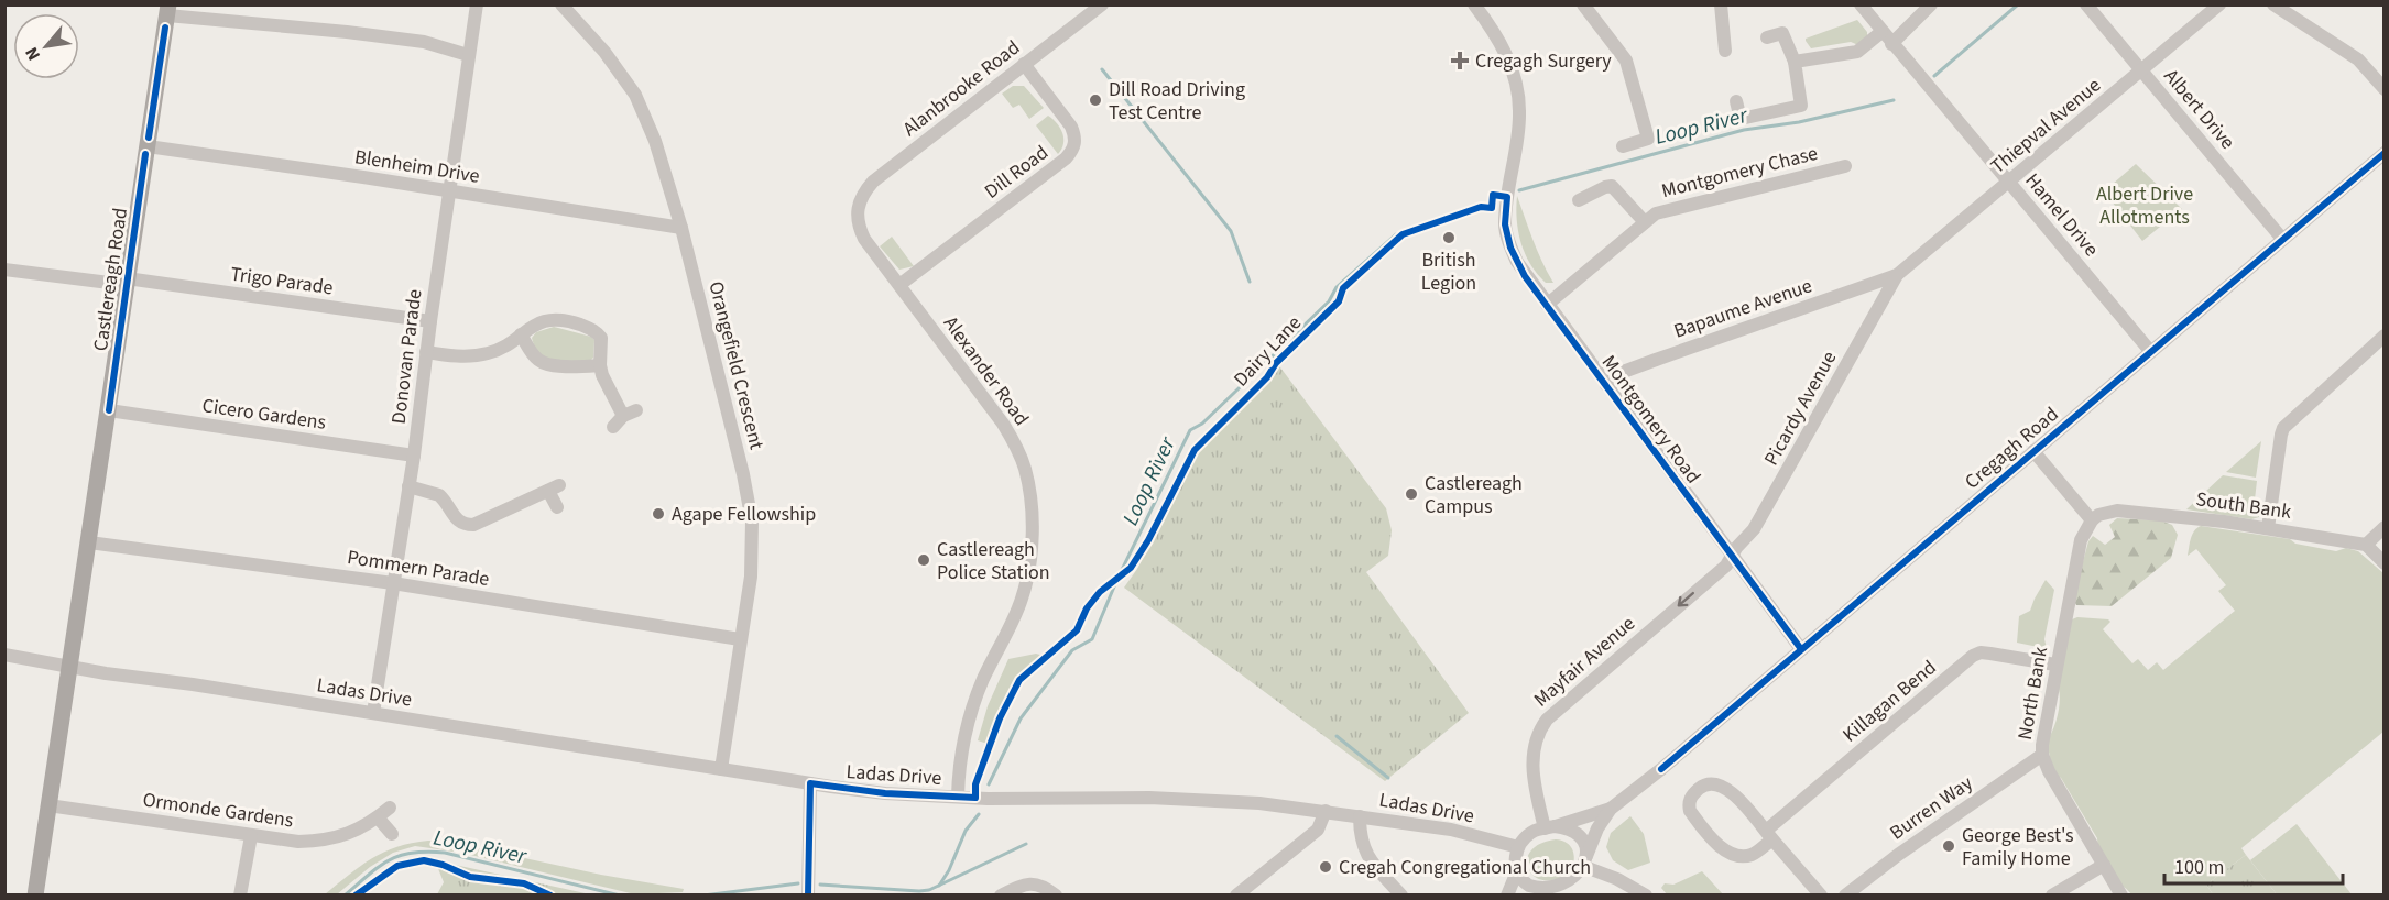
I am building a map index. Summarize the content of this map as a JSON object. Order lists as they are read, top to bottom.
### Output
{
  "streets": {
    "main road": ["Castlereagh Road"],
    "street": [
      "Alanbrooke Road",
      "Albert Drive",
      "Thiepval Avenue",
      "Blenheim Drive",
      "Dill Road",
      "Montgomery Chase",
      "Hamel Drive",
      "Trigo Parade",
      "Bapaume Avenue",
      "Donovan Parade",
      "Orangefield Crescent",
      "Alexander Road",
      "Picardy Avenue",
      "Cicero Gardens",
      "Montgomery Road",
      "Cregagh Road",
      "South Bank",
      "Pommern Parade",
      "Mayfair Avenue",
      "Ladas Drive",
      "North Bank",
      "Killagan Bend",
      "Burren Way",
      "Ormonde Gardens"
    ],
    "cycle path": ["Dairy Lane"]
  },
  "crossings": [
    ["Alanbrooke Road", "Dill Road"],
    ["Alanbrooke Road", "Alexander Road"],
    ["Albert Drive", "Thiepval Avenue"],
    ["Albert Drive", "Cregagh Road"],
    ["Thiepval Avenue", "Hamel Drive"],
    ["Thiepval Avenue", "Bapaume Avenue"],
    ["Thiepval Avenue", "Picardy Avenue"],
    ["Blenheim Drive", "Castlereagh Road"],
    ["Blenheim Drive", "Donovan Parade"],
    ["Blenheim Drive", "Orangefield Crescent"],
    ["Dill Road", "Alexander Road"],
    ["Montgomery Chase", "Montgomery Road"],
    ["Hamel Drive", "Cregagh Road"],
    ["Castlereagh Road", "Trigo Parade"],
    ["Castlereagh Road", "Cicero Gardens"],
    ["Castlereagh Road", "Pommern Parade"],
    ["Castlereagh Road", "Ladas Drive"],
    ["Castlereagh Road", "Ormonde Gardens"],
    ["Trigo Parade", "Donovan Parade"],
    ["Bapaume Avenue", "Picardy Avenue"],
    ["Bapaume Avenue", "Montgomery Road"],
    ["Donovan Parade", "Cicero Gardens"],
    ["Donovan Parade", "Pommern Parade"],
    ["Donovan Parade", "Ladas Drive"],
    ["Orangefield Crescent", "Pommern Parade"],
    ["Orangefield Crescent", "Ladas Drive"],
    ["Alexander Road", "Ladas Drive"],
    ["Picardy Avenue", "Montgomery Road"],
    ["Picardy Avenue", "Mayfair Avenue"],
    ["Montgomery Road", "Cregagh Road"],
    ["Montgomery Road", "Mayfair Avenue"],
    ["Cregagh Road", "Mayfair Avenue"],
    ["Cregagh Road", "Ladas Drive"],
    ["South Bank", "North Bank"],
    ["Mayfair Avenue", "Ladas Drive"],
    ["North Bank", "Killagan Bend"],
    ["North Bank", "Burren Way"]
  ],
  "one_way": ["Mayfair Avenue"],
  "water": ["Loop River"],
  "parks": ["Albert Drive Allotments"],
  "places": {
    "health": ["Cregagh Surgery"],
    "other": [
      "Dill Road Driving Test Centre",
      "British Legion",
      "Castlereagh Campus",
      "Agape Fellowship",
      "Castlereagh Police Station",
      "George Best's Family Home",
      "Cregah Congregational Church"
    ]
  },
  "scale_bar": "100 m",
  "north": "bottom left"
}
